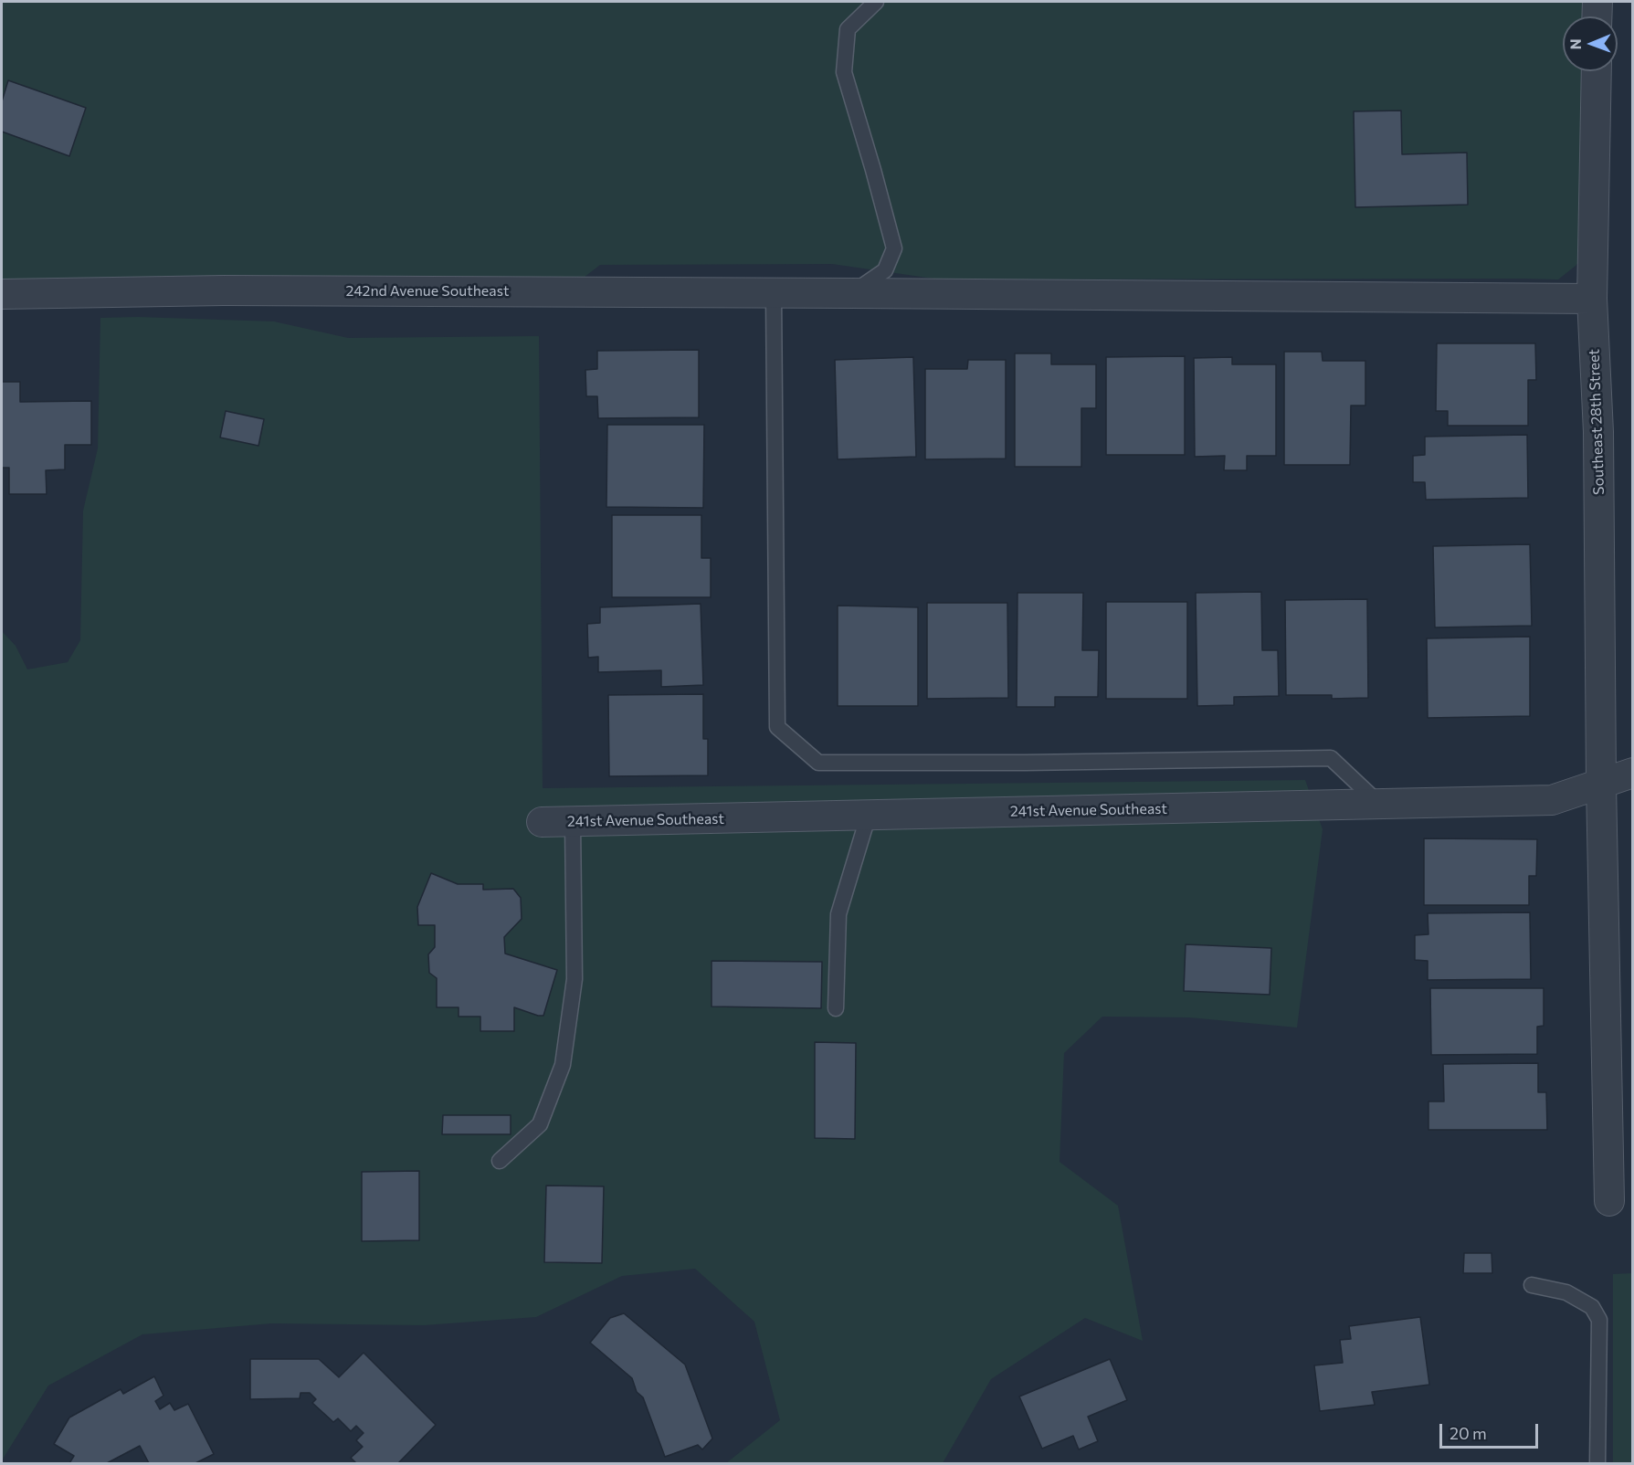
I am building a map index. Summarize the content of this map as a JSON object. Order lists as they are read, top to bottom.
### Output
{
  "streets": {
    "street": ["242nd Avenue Southeast", "Southeast 28th Street", "241st Avenue Southeast"]
  },
  "crossings": [
    ["242nd Avenue Southeast", "Southeast 28th Street"],
    ["Southeast 28th Street", "241st Avenue Southeast"]
  ],
  "scale_bar": "20 m",
  "north": "left"
}
